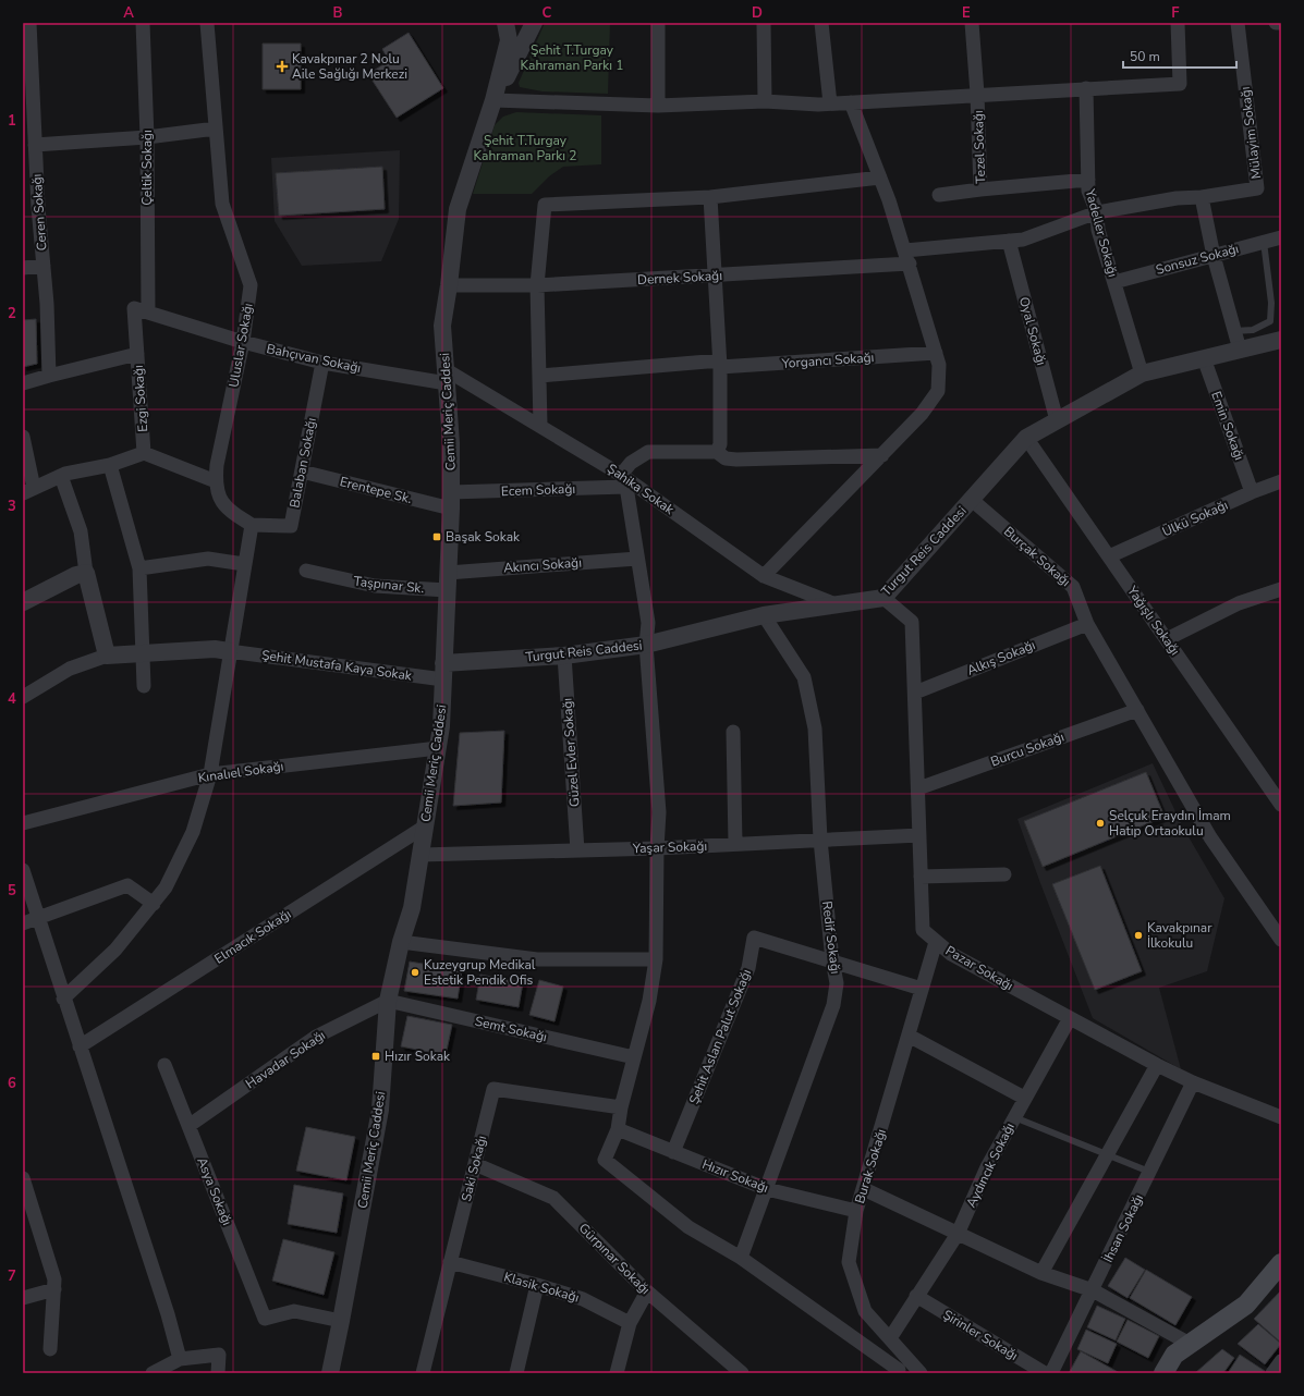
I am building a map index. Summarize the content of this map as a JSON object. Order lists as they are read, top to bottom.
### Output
{
  "streets": {
    "street": [
      "Mülayim Sokağı",
      "Tezel Sokağı",
      "Çeltik Sokağı",
      "Ceren Sokağı",
      "Yadeller Sokağı",
      "Sonsuz Sokağı",
      "Dernek Sokağı",
      "Oyal Sokağı",
      "Uluslar Sokağı",
      "Bahçıvan Sokağı",
      "Yorgancı Sokağı",
      "Ezgi Sokağı",
      "Cemii Meriç Caddesi",
      "Emin Sokağı",
      "Balaban Sokağı",
      "Şahika Sokak",
      "Erentepe Sk.",
      "Ecem Sokağı",
      "Ülkü Sokağı",
      "Turgut Reis Caddesi",
      "Burçak Sokağı",
      "Akıncı Sokağı",
      "Taşpınar Sk.",
      "Yağışlı Sokağı",
      "Alkış Sokağı",
      "Şehit Mustafa Kaya Sokak",
      "Burcu Sokağı",
      "Güzel Evler Sokağı",
      "Kınalıel Sokağı",
      "Yaşar Sokağı",
      "Elmacık Sokağı",
      "Redif Sokağı",
      "Pazar Sokağı",
      "Semt Sokağı",
      "Şehit Aslan Palut Sokağı",
      "Havadar Sokağı",
      "Aydıncık Sokağı",
      "Burak Sokağı",
      "Saki Sokağı",
      "Hızır Sokağı",
      "Asya Sokağı",
      "İhsan Sokağı",
      "Gürpınar Sokağı",
      "Klasik Sokağı",
      "Şirinler Sokağı"
    ]
  },
  "crossings": [
    ["Mülayim Sokağı", "Dernek Sokağı"],
    ["Tezel Sokağı", "Yadeller Sokağı"],
    ["Çeltik Sokağı", "Bahçıvan Sokağı"],
    ["Yadeller Sokağı", "Sonsuz Sokağı"],
    ["Yadeller Sokağı", "Dernek Sokağı"],
    ["Yadeller Sokağı", "Turgut Reis Caddesi"],
    ["Dernek Sokağı", "Oyal Sokağı"],
    ["Dernek Sokağı", "Cemii Meriç Caddesi"],
    ["Oyal Sokağı", "Turgut Reis Caddesi"],
    ["Uluslar Sokağı", "Bahçıvan Sokağı"],
    ["Uluslar Sokağı", "Balaban Sokağı"],
    ["Bahçıvan Sokağı", "Ezgi Sokağı"],
    ["Bahçıvan Sokağı", "Cemii Meriç Caddesi"],
    ["Bahçıvan Sokağı", "Balaban Sokağı"],
    ["Bahçıvan Sokağı", "Şahika Sokak"],
    ["Cemii Meriç Caddesi", "Şahika Sokak"],
    ["Cemii Meriç Caddesi", "Erentepe Sk."],
    ["Cemii Meriç Caddesi", "Ecem Sokağı"],
    ["Cemii Meriç Caddesi", "Turgut Reis Caddesi"],
    ["Cemii Meriç Caddesi", "Akıncı Sokağı"],
    ["Cemii Meriç Caddesi", "Taşpınar Sk."],
    ["Cemii Meriç Caddesi", "Şehit Mustafa Kaya Sokak"],
    ["Cemii Meriç Caddesi", "Kınalıel Sokağı"],
    ["Cemii Meriç Caddesi", "Yaşar Sokağı"],
    ["Cemii Meriç Caddesi", "Elmacık Sokağı"],
    ["Cemii Meriç Caddesi", "Semt Sokağı"],
    ["Cemii Meriç Caddesi", "Havadar Sokağı"],
    ["Cemii Meriç Caddesi", "Asya Sokağı"],
    ["Emin Sokağı", "Ülkü Sokağı"],
    ["Emin Sokağı", "Turgut Reis Caddesi"],
    ["Balaban Sokağı", "Erentepe Sk."],
    ["Şahika Sokak", "Ecem Sokağı"],
    ["Şahika Sokak", "Turgut Reis Caddesi"],
    ["Erentepe Sk.", "Ecem Sokağı"],
    ["Ülkü Sokağı", "Yağışlı Sokağı"],
    ["Turgut Reis Caddesi", "Burçak Sokağı"],
    ["Turgut Reis Caddesi", "Yağışlı Sokağı"],
    ["Turgut Reis Caddesi", "Şehit Mustafa Kaya Sokak"],
    ["Turgut Reis Caddesi", "Güzel Evler Sokağı"],
    ["Turgut Reis Caddesi", "Redif Sokağı"],
    ["Turgut Reis Caddesi", "Pazar Sokağı"],
    ["Burçak Sokağı", "Alkış Sokağı"],
    ["Burçak Sokağı", "Burcu Sokağı"],
    ["Alkış Sokağı", "Pazar Sokağı"],
    ["Burcu Sokağı", "Pazar Sokağı"],
    ["Güzel Evler Sokağı", "Yaşar Sokağı"],
    ["Yaşar Sokağı", "Redif Sokağı"],
    ["Yaşar Sokağı", "Pazar Sokağı"],
    ["Redif Sokağı", "Şehit Aslan Palut Sokağı"],
    ["Redif Sokağı", "Hızır Sokağı"],
    ["Pazar Sokağı", "Aydıncık Sokağı"],
    ["Pazar Sokağı", "Burak Sokağı"],
    ["Pazar Sokağı", "İhsan Sokağı"],
    ["Semt Sokağı", "Havadar Sokağı"],
    ["Şehit Aslan Palut Sokağı", "Burak Sokağı"],
    ["Şehit Aslan Palut Sokağı", "Hızır Sokağı"],
    ["Havadar Sokağı", "Asya Sokağı"],
    ["Burak Sokağı", "Hızır Sokağı"],
    ["Saki Sokağı", "Gürpınar Sokağı"],
    ["Saki Sokağı", "Klasik Sokağı"]
  ],
  "parks": ["Şehit T.Turgay Kahraman Parkı 1", "Şehit T.Turgay Kahraman Parkı 2"],
  "places": {
    "health": ["Kavakpınar 2 Nolu Aile Sağlığı Merkezi"],
    "transit": ["Başak Sokak", "Hızır Sokak"],
    "other": ["Selçuk Eraydın İmam Hatip Ortaokulu", "Kavakpınar İlkokulu", "Kuzeygrup Medikal Estetik Pendik Ofis"]
  },
  "scale_bar": "50 m",
  "grid": {
    "columns": [
      "A",
      "B",
      "C",
      "D",
      "E",
      "F"
    ],
    "rows": [
      "1",
      "2",
      "3",
      "4",
      "5",
      "6",
      "7"
    ]
  }
}
